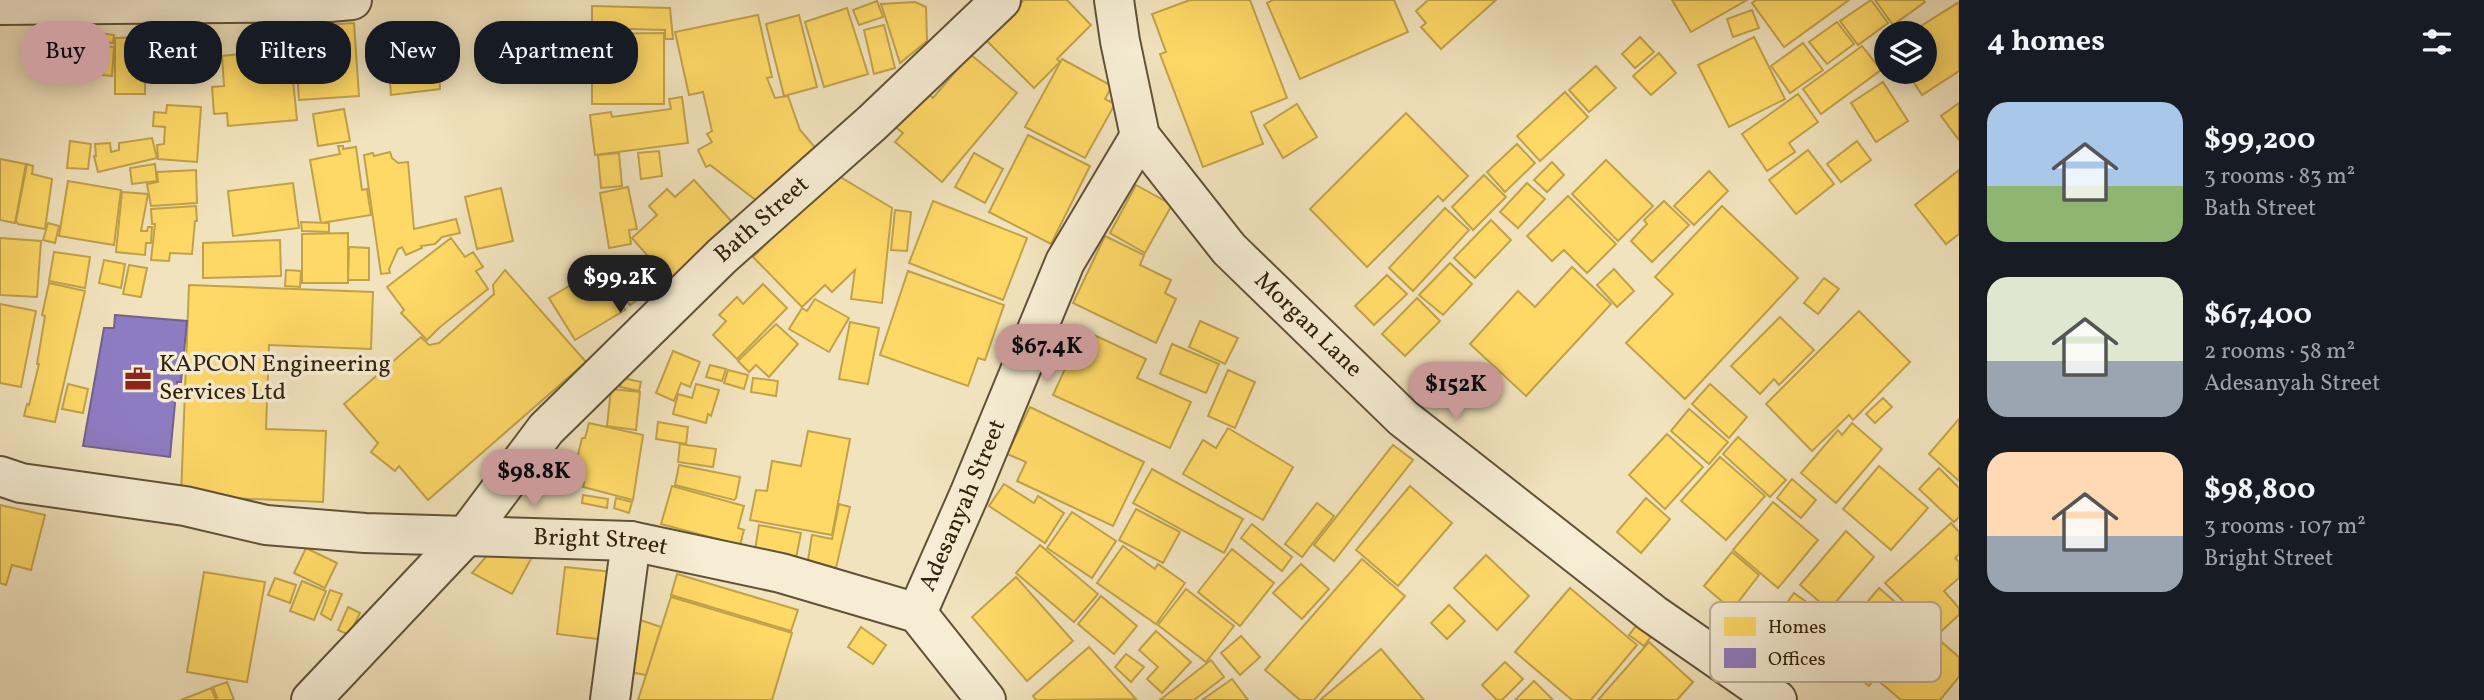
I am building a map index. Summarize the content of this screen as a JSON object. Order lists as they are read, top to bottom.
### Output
{
  "streets": {
    "street": [
      "Bath Street",
      "Morgan Lane",
      "Adesanyah Street",
      "Bright Street"
    ]
  },
  "crossings": [
    ["Bath Street", "Bright Street"],
    ["Morgan Lane", "Adesanyah Street"],
    ["Adesanyah Street", "Bright Street"]
  ],
  "places": {
    "office": ["KAPCON Engineering Services Ltd"]
  },
  "legend": ["Homes", "Offices"],
  "page": {
    "heading": "4 homes",
    "chip": [
      "Buy",
      "Rent",
      "Filters",
      "New",
      "Apartment"
    ],
    "list": [
      {
        "name": "$99,200",
        "note": "3 rooms · 83 m² · Bath Street"
      },
      {
        "name": "$67,400",
        "note": "2 rooms · 58 m² · Adesanyah Street"
      },
      {
        "name": "$98,800",
        "note": "3 rooms · 107 m² · Bright Street"
      }
    ],
    "price": [
      "$99.2K",
      "$67.4K",
      "$152K",
      "$98.8K"
    ]
  }
}
